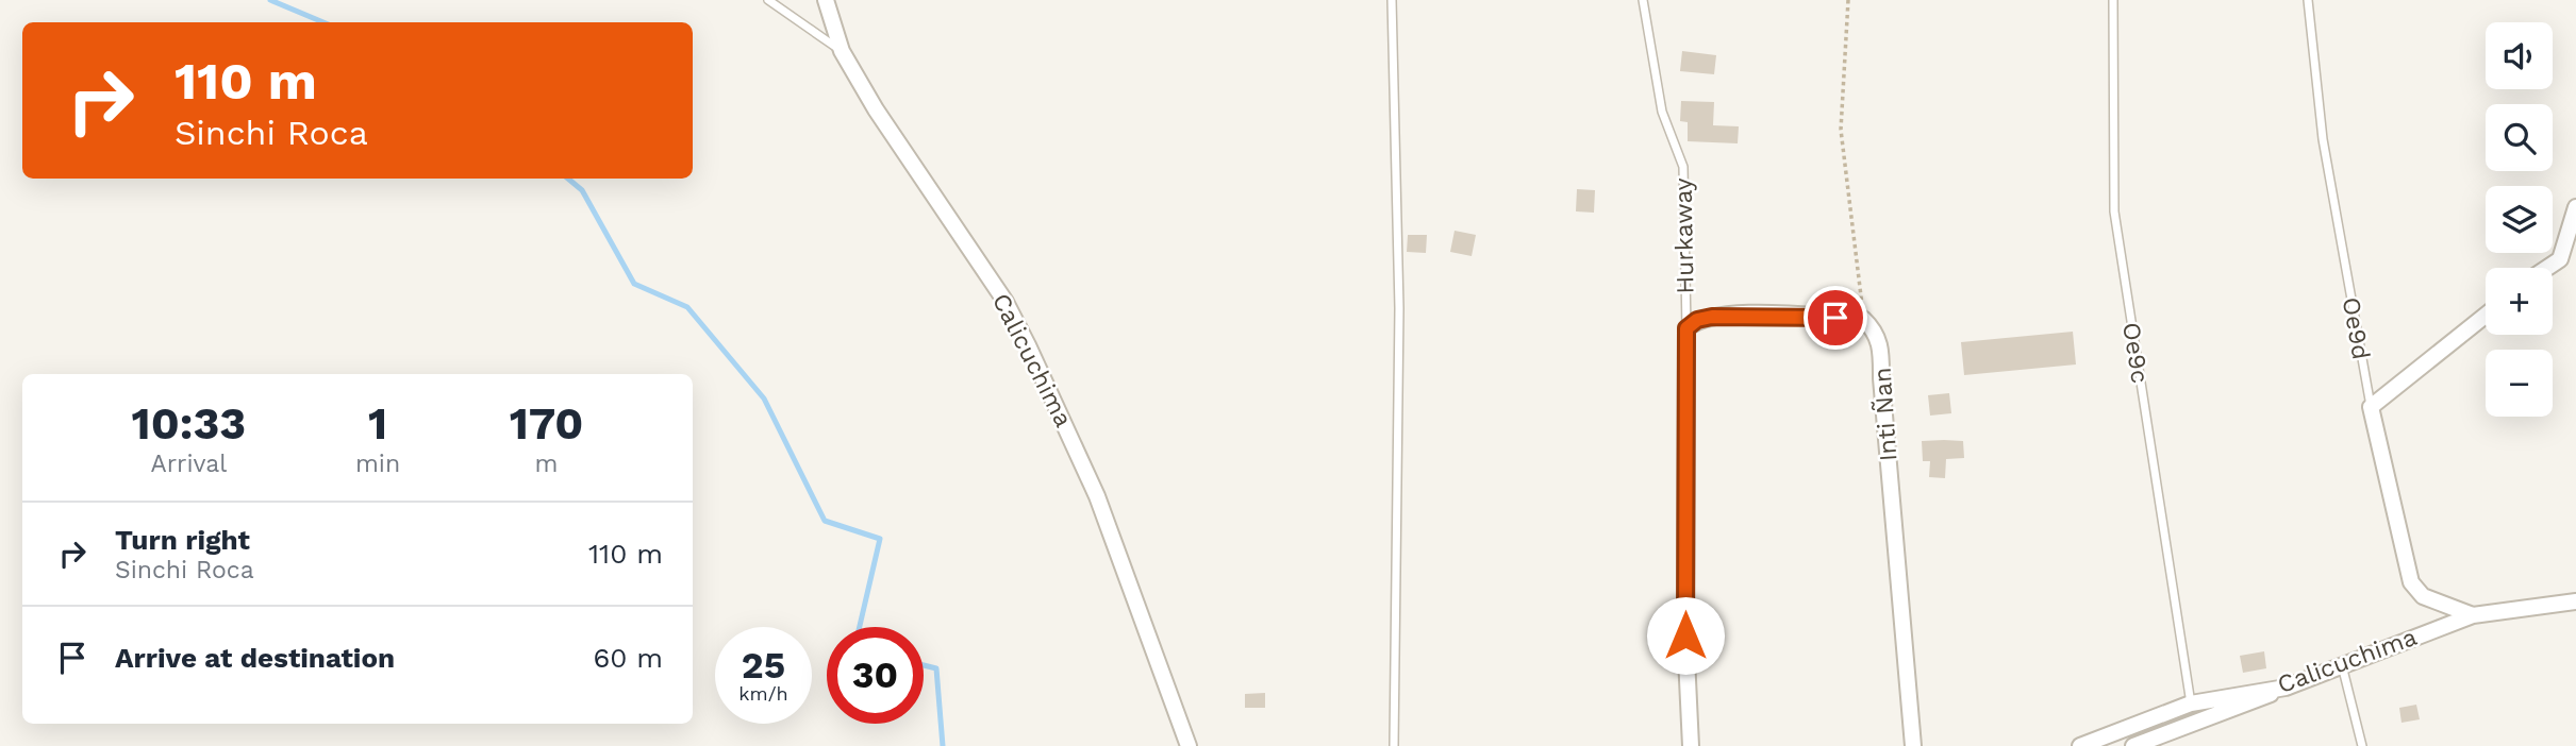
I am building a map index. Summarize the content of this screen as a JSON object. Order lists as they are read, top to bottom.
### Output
{
  "streets": {
    "street": [
      "Hurkaway",
      "Oe9d",
      "Calicuchima",
      "Inti Ñan"
    ],
    "lane": ["Oe9c"]
  },
  "crossings": [
    ["Oe9d", "Calicuchima"],
    ["Oe9c", "Calicuchima"]
  ],
  "page": {
    "map_buttons": ["+", "−"],
    "turn": ["110 m", "Sinchi Roca"],
    "eta": [
      "10:33",
      "Arrival",
      "1",
      "min",
      "170",
      "m"
    ],
    "list": [
      {
        "name": "Turn right",
        "note": "Sinchi Roca",
        "value": "110 m"
      },
      {
        "name": "Arrive at destination",
        "value": "60 m"
      }
    ],
    "speed": "25 km/h",
    "limit": "30"
  }
}
